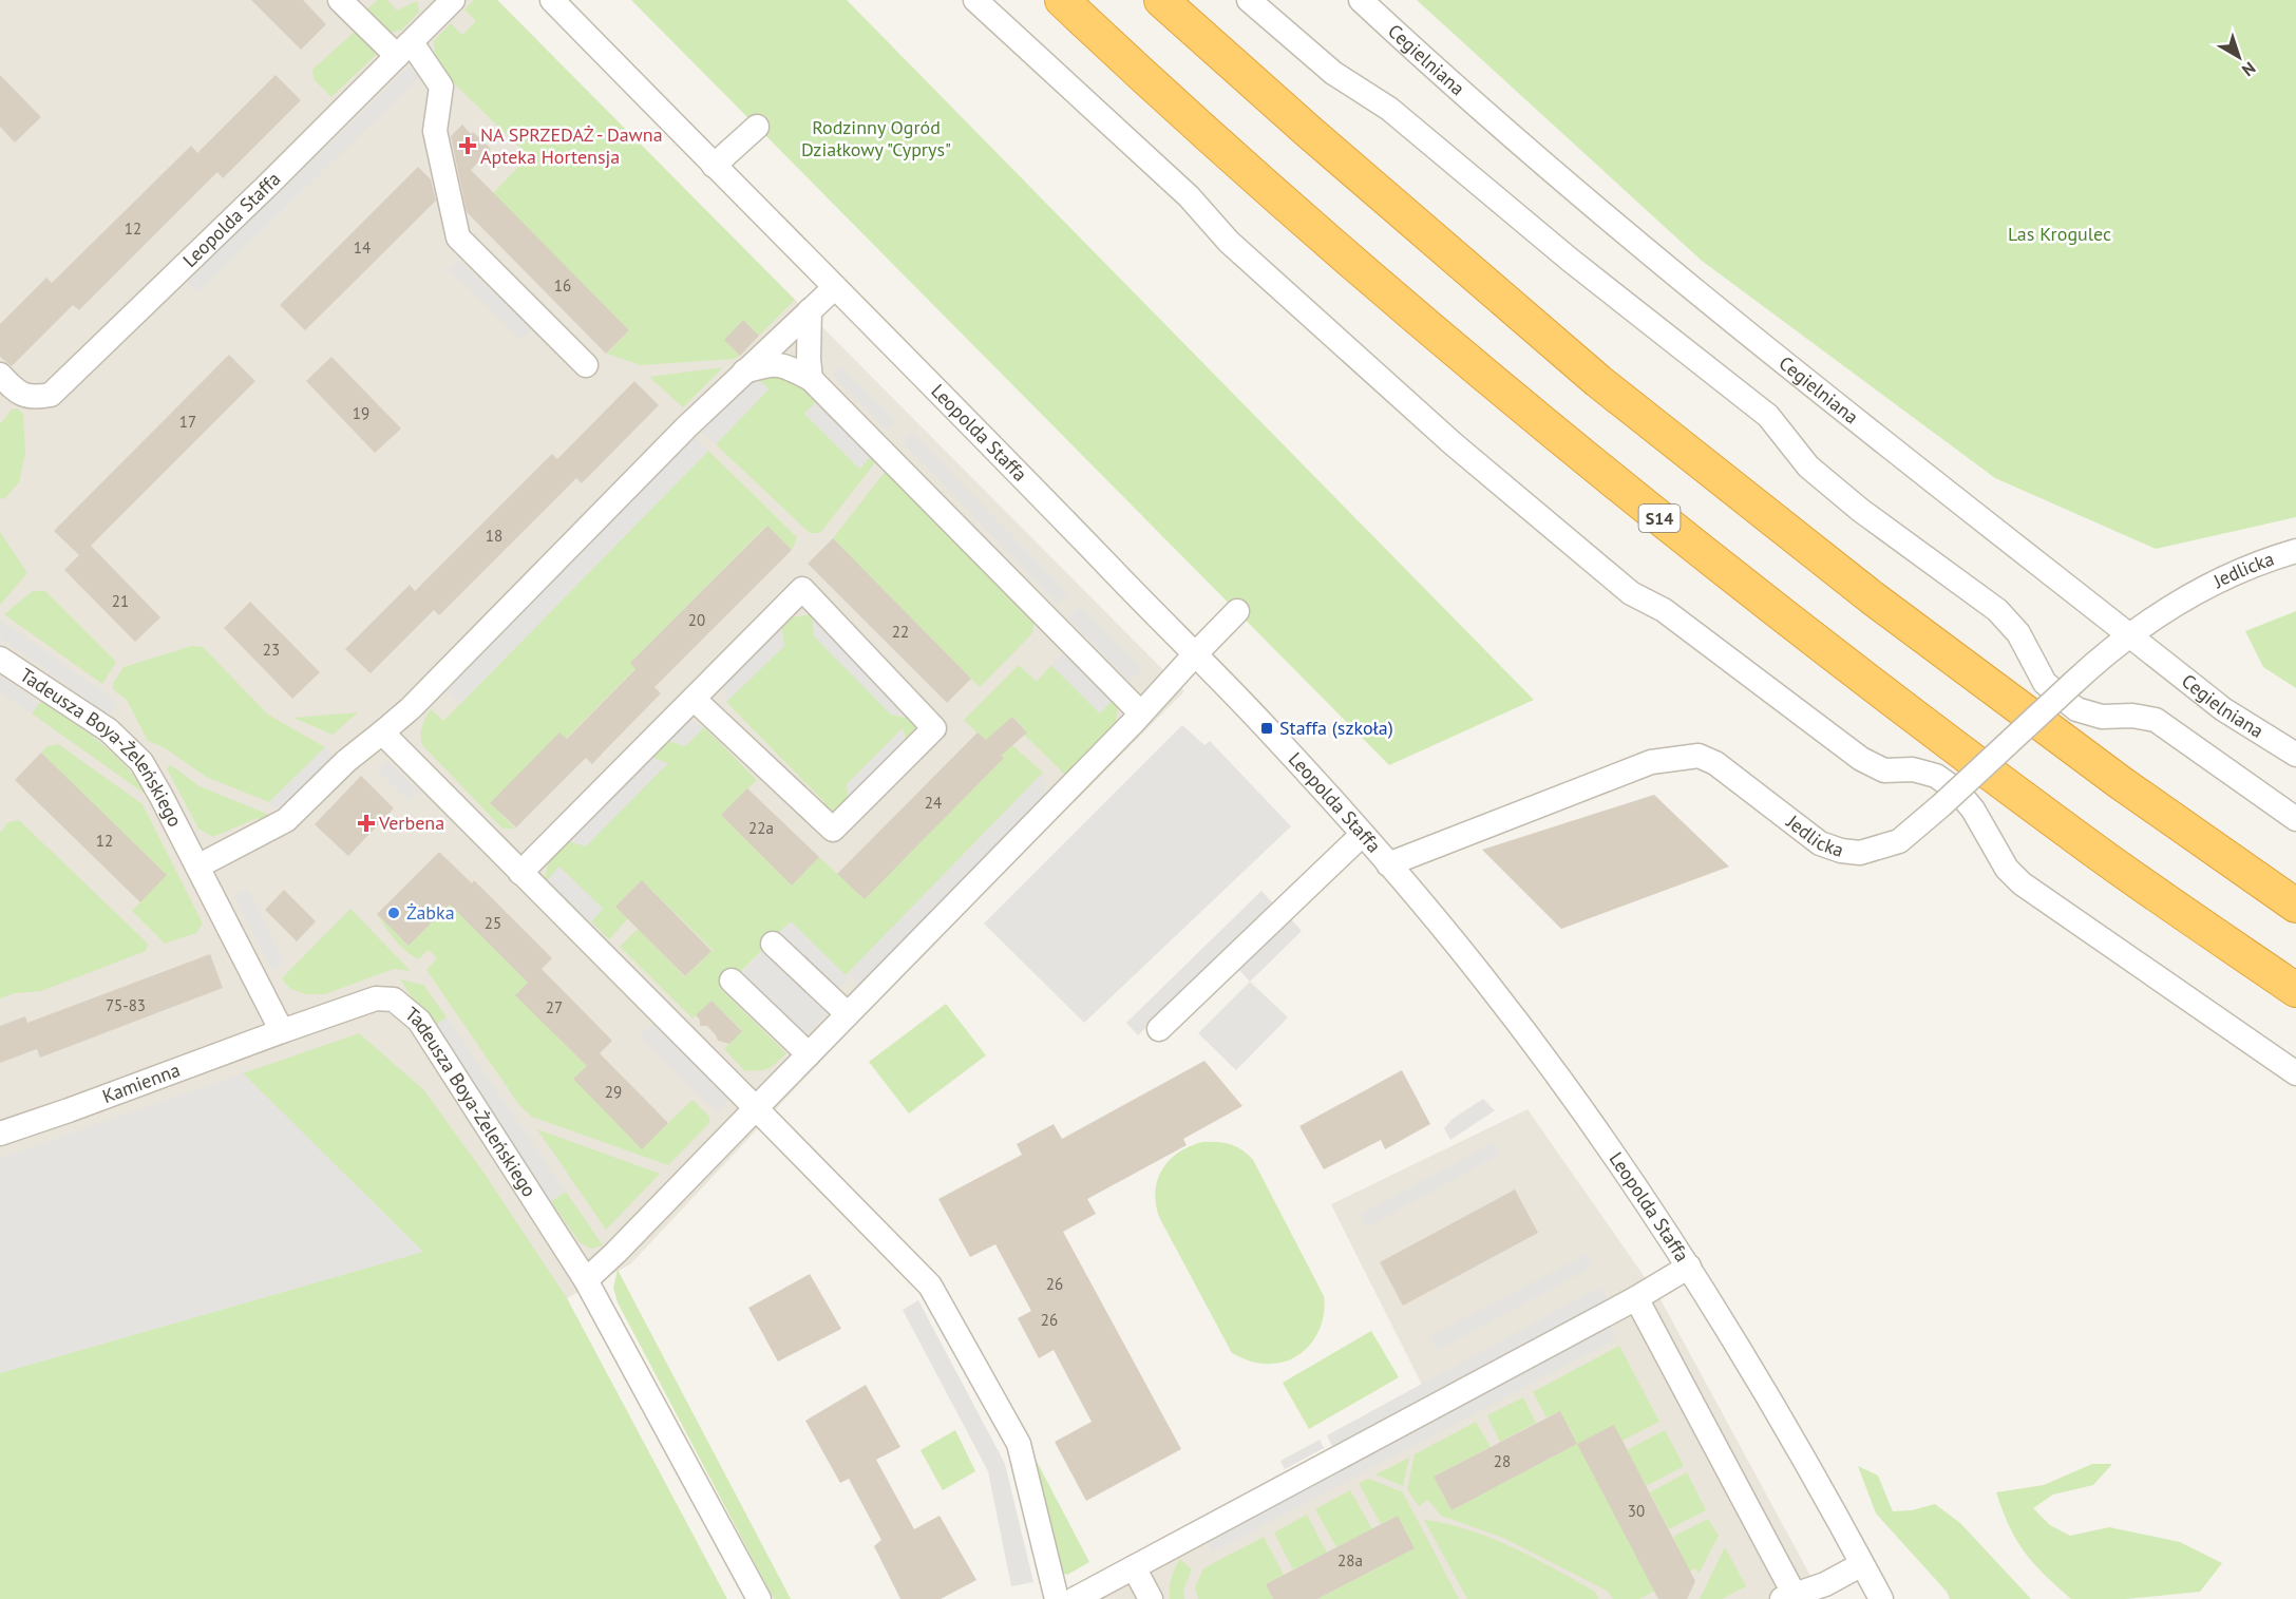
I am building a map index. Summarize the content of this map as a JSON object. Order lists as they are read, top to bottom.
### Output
{
  "streets": {
    "highway": ["S14"],
    "street": [
      "Cegielniana",
      "Leopolda Staffa",
      "Jedlicka",
      "Tadeusza Boya-Żeleńskiego",
      "Kamienna"
    ]
  },
  "crossings": [
    ["Cegielniana", "Jedlicka"],
    ["Leopolda Staffa", "Jedlicka"],
    ["Tadeusza Boya-Żeleńskiego", "Kamienna"]
  ],
  "parks": ["Rodzinny Ogród Działkowy \"Cyprys\"", "Las Krogulec"],
  "places": {
    "health": ["NA SPRZEDAŻ - Dawna Apteka Hortensja", "Verbena"],
    "transit": ["Staffa (szkoła)"],
    "other": ["Żabka"]
  },
  "house_numbers": [
    "12",
    "14",
    "16",
    "19",
    "17",
    "18",
    "21",
    "20",
    "22",
    "23",
    "24",
    "22a",
    "12",
    "25",
    "75-83",
    "27",
    "29",
    "26",
    "26",
    "28",
    "30",
    "28a"
  ],
  "north": "bottom right"
}
